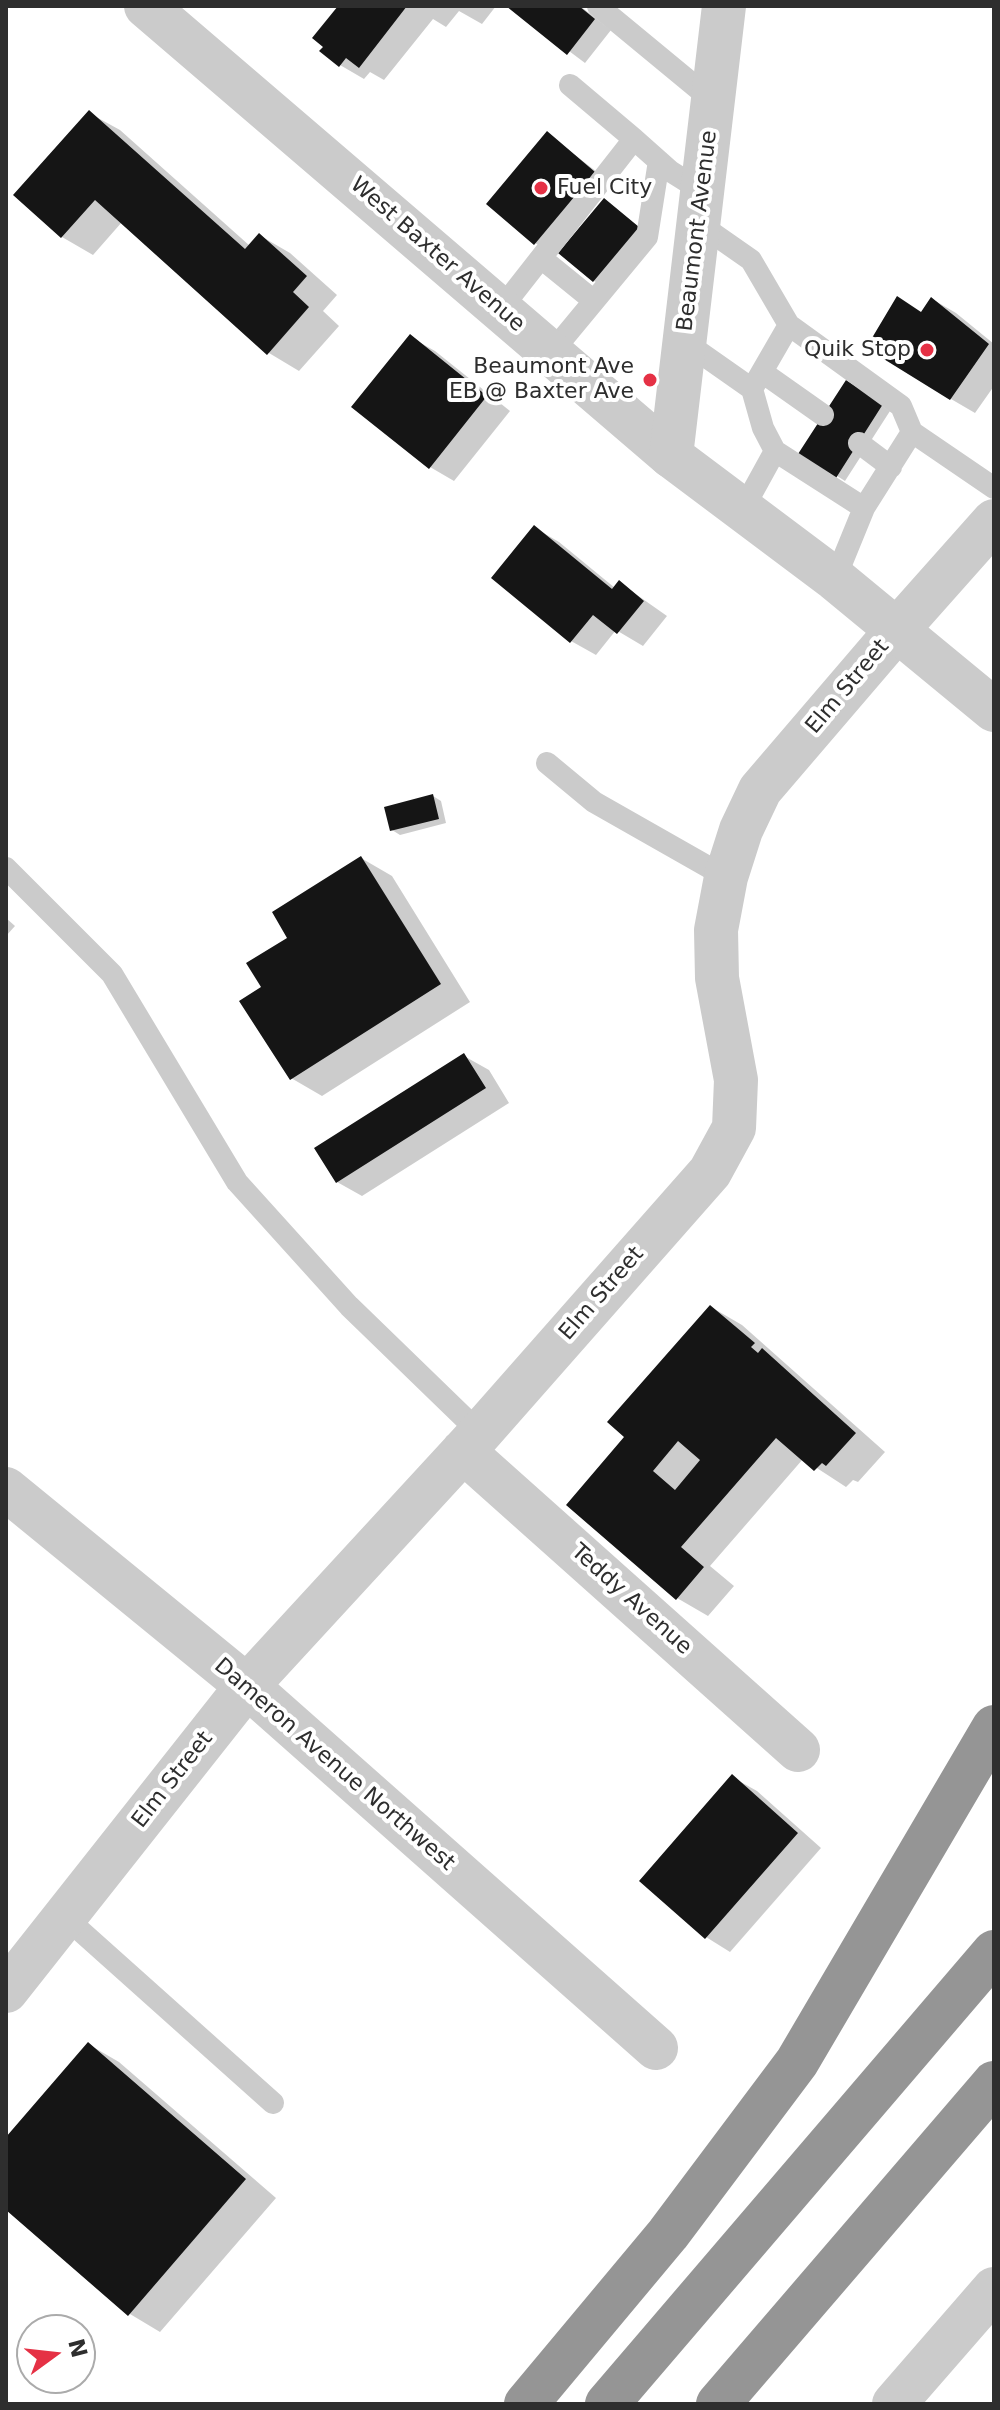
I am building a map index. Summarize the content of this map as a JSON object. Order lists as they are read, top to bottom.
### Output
{
  "streets": {
    "street": [
      "Beaumont Avenue",
      "West Baxter Avenue",
      "Elm Street",
      "Teddy Avenue",
      "Dameron Avenue Northwest"
    ]
  },
  "crossings": [
    ["Beaumont Avenue", "West Baxter Avenue"],
    ["West Baxter Avenue", "Elm Street"],
    ["Elm Street", "Teddy Avenue"],
    ["Elm Street", "Dameron Avenue Northwest"]
  ],
  "places": ["Fuel City", "Quik Stop", "Beaumont Ave EB @ Baxter Ave"],
  "north": "right"
}
